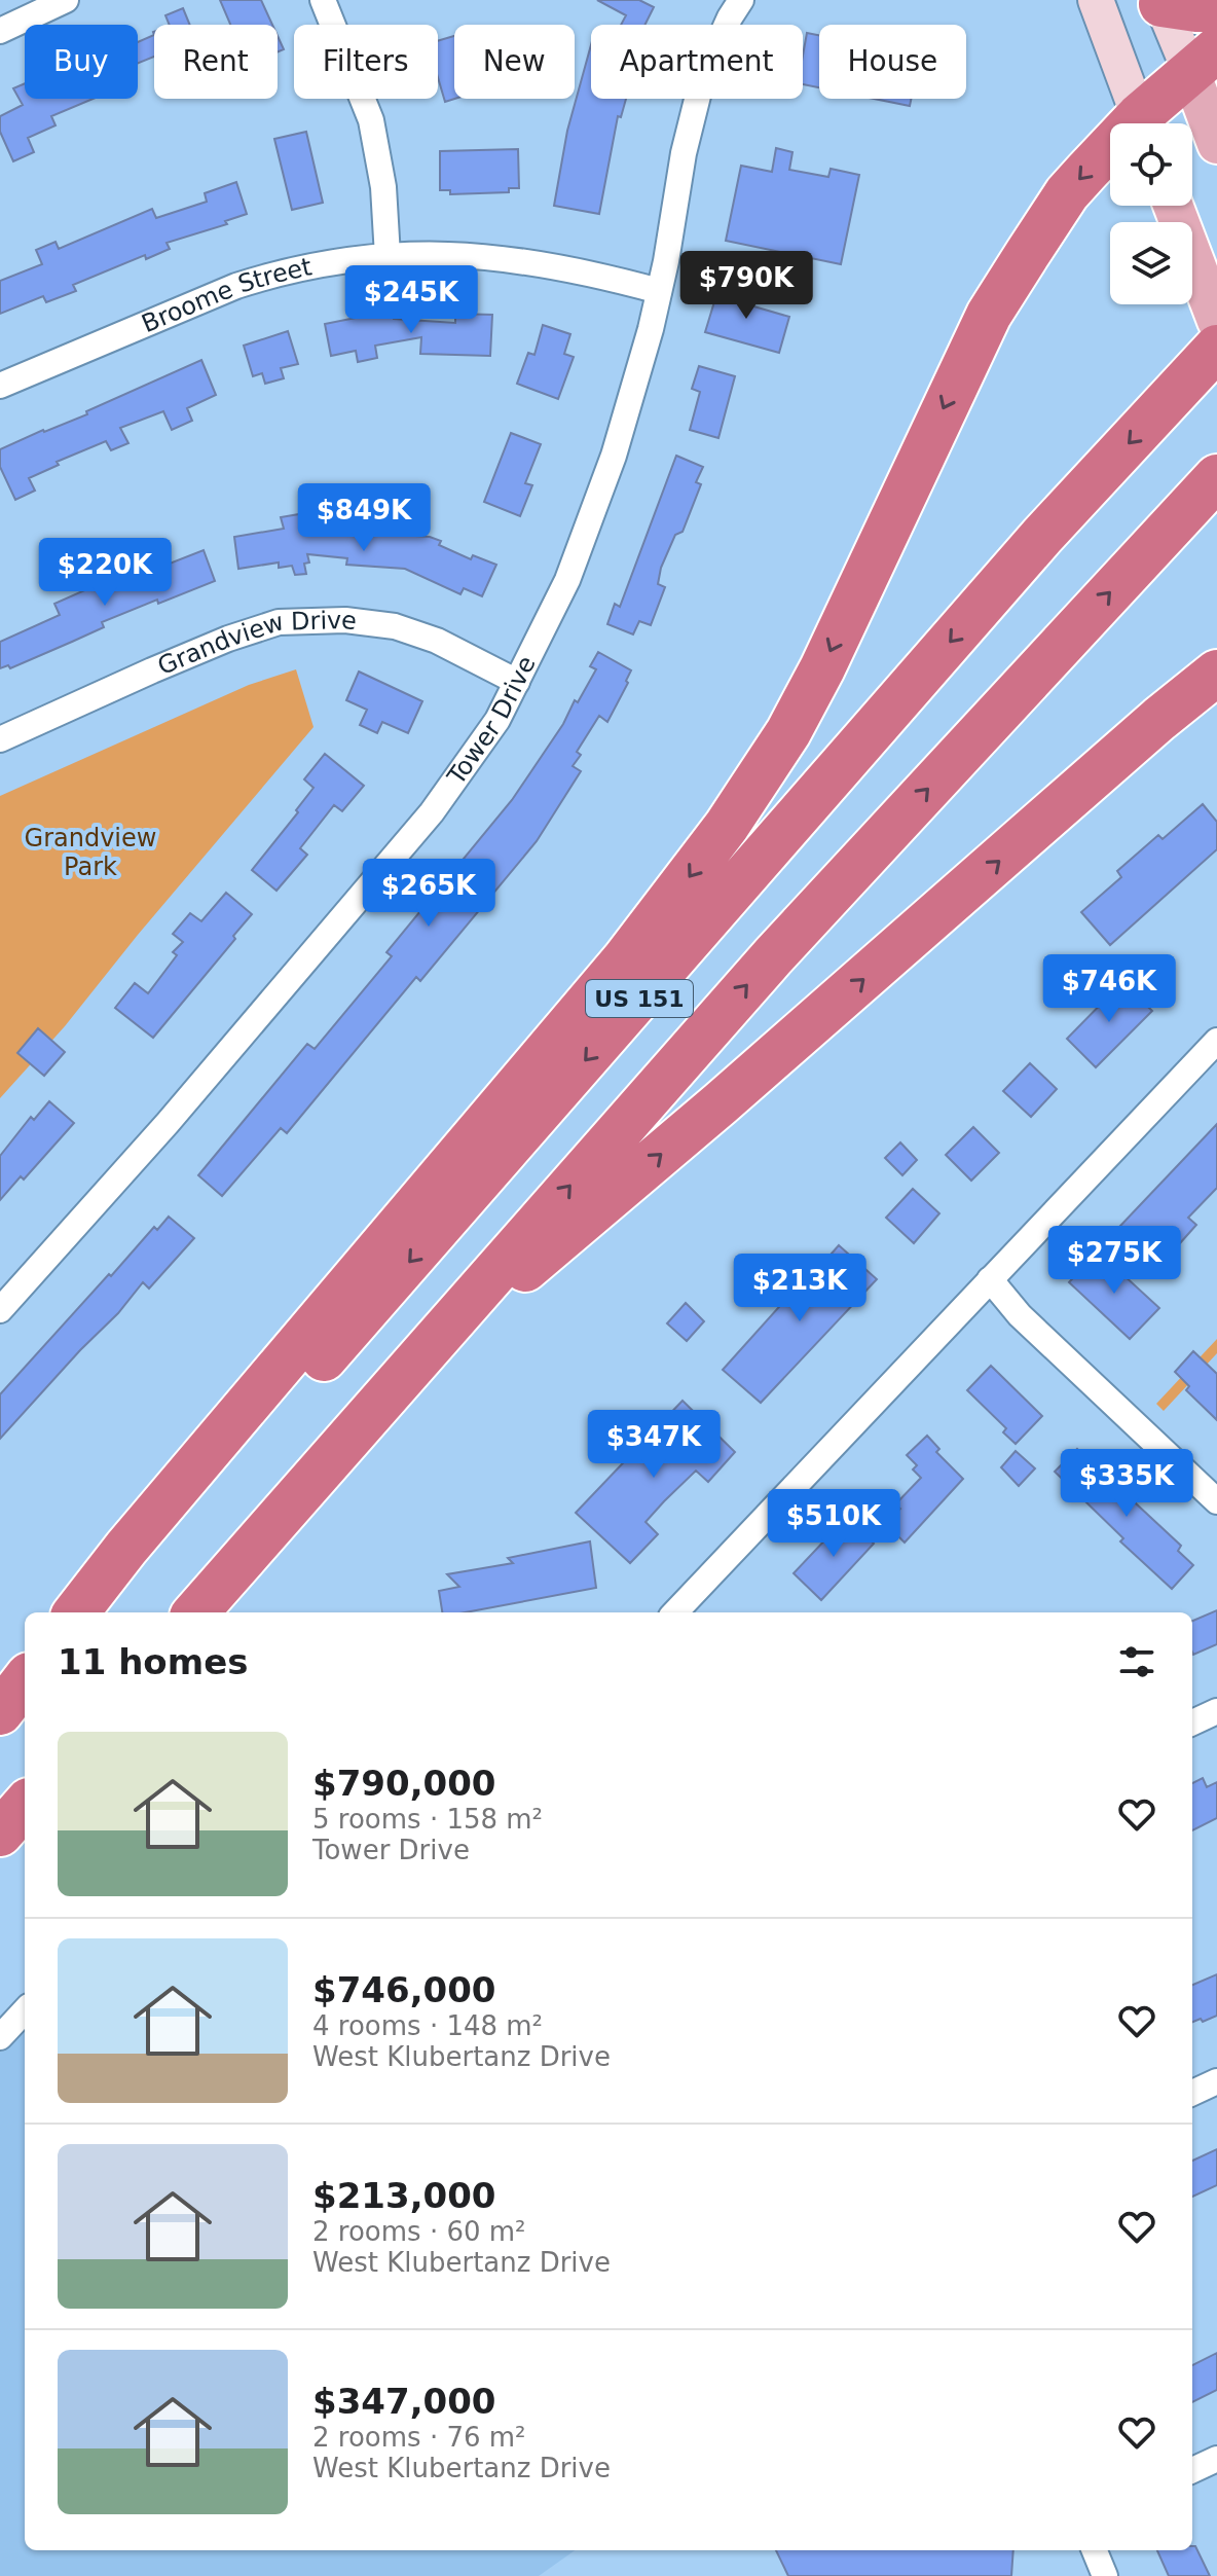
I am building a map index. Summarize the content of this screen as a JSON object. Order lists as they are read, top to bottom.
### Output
{
  "streets": {
    "highway": ["US 151"],
    "street": ["Broome Street", "Grandview Drive", "Tower Drive"]
  },
  "crossings": [
    ["Broome Street", "Tower Drive"],
    ["Grandview Drive", "Tower Drive"]
  ],
  "parks": ["Grandview Park"],
  "page": {
    "chip": [
      "Buy",
      "Rent",
      "Filters",
      "New",
      "Apartment",
      "House"
    ],
    "price": [
      "$790K",
      "$245K",
      "$849K",
      "$220K",
      "$265K",
      "$746K",
      "$275K",
      "$213K",
      "$347K",
      "$335K",
      "$510K"
    ],
    "heading": "11 homes",
    "list": [
      {
        "name": "$790,000",
        "note": "5 rooms · 158 m² · Tower Drive"
      },
      {
        "name": "$746,000",
        "note": "4 rooms · 148 m² · West Klubertanz Drive"
      },
      {
        "name": "$213,000",
        "note": "2 rooms · 60 m² · West Klubertanz Drive"
      },
      {
        "name": "$347,000",
        "note": "2 rooms · 76 m² · West Klubertanz Drive"
      }
    ]
  }
}
